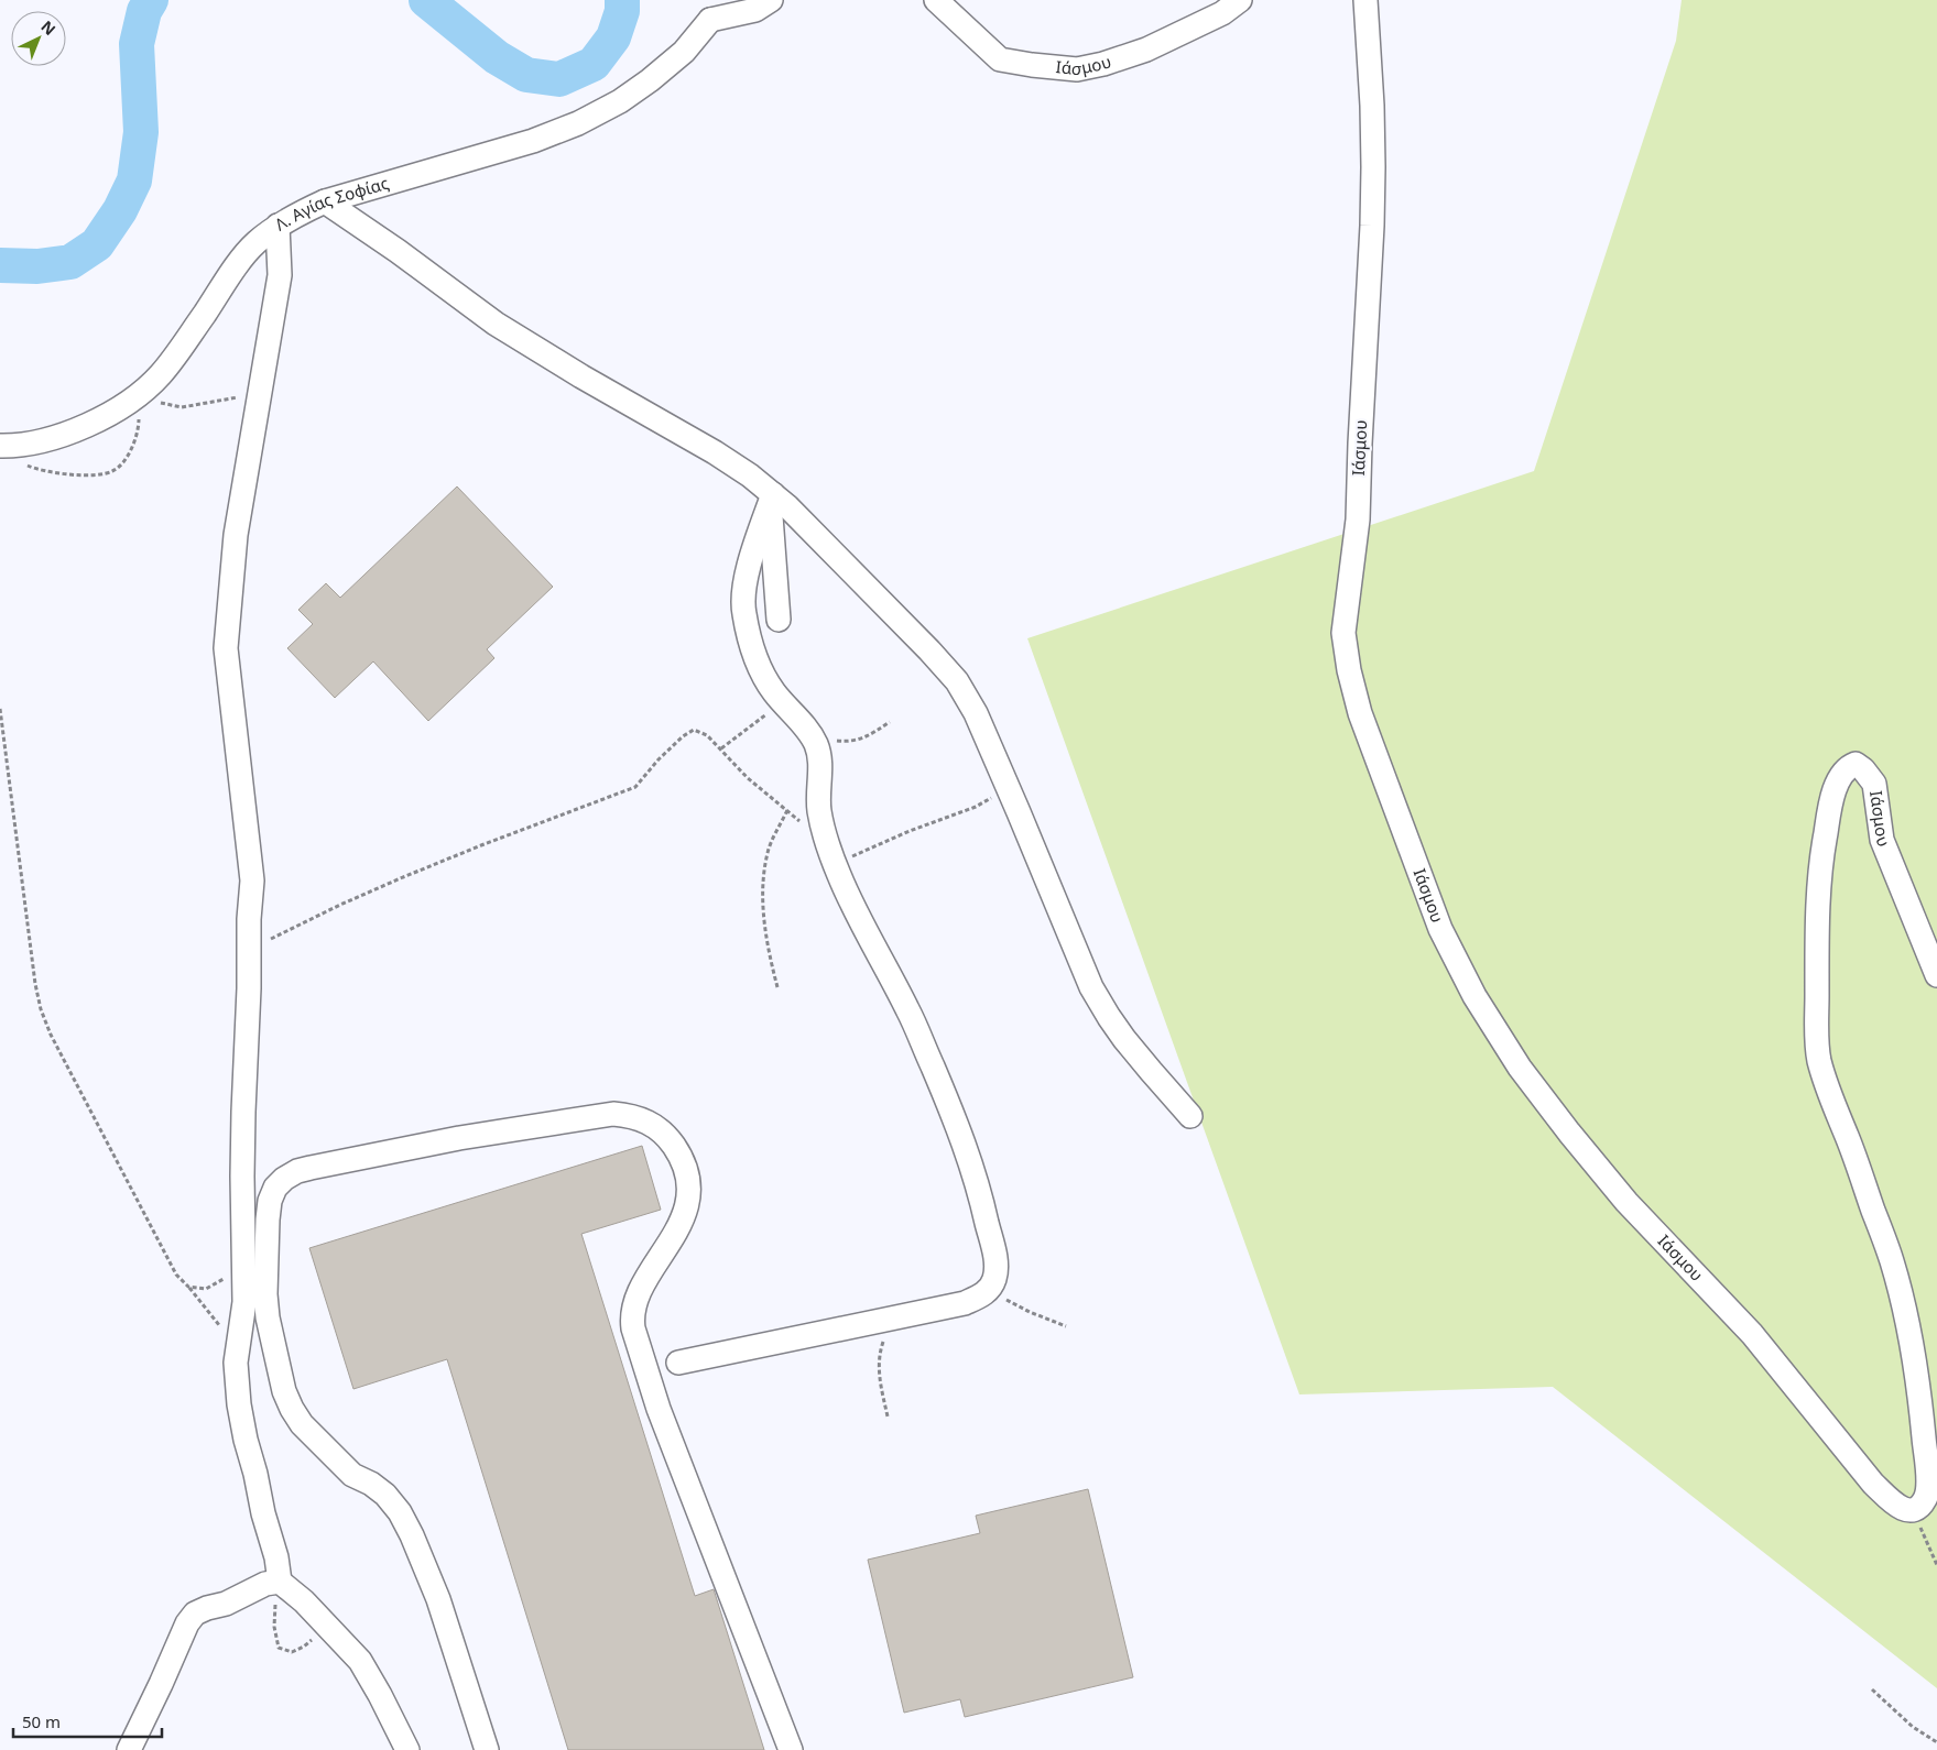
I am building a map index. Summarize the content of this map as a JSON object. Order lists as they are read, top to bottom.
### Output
{
  "streets": {
    "street": ["Ιάσμου", "Λ. Αγίας Σοφίας"]
  },
  "scale_bar": "50 m",
  "north": "top right"
}
